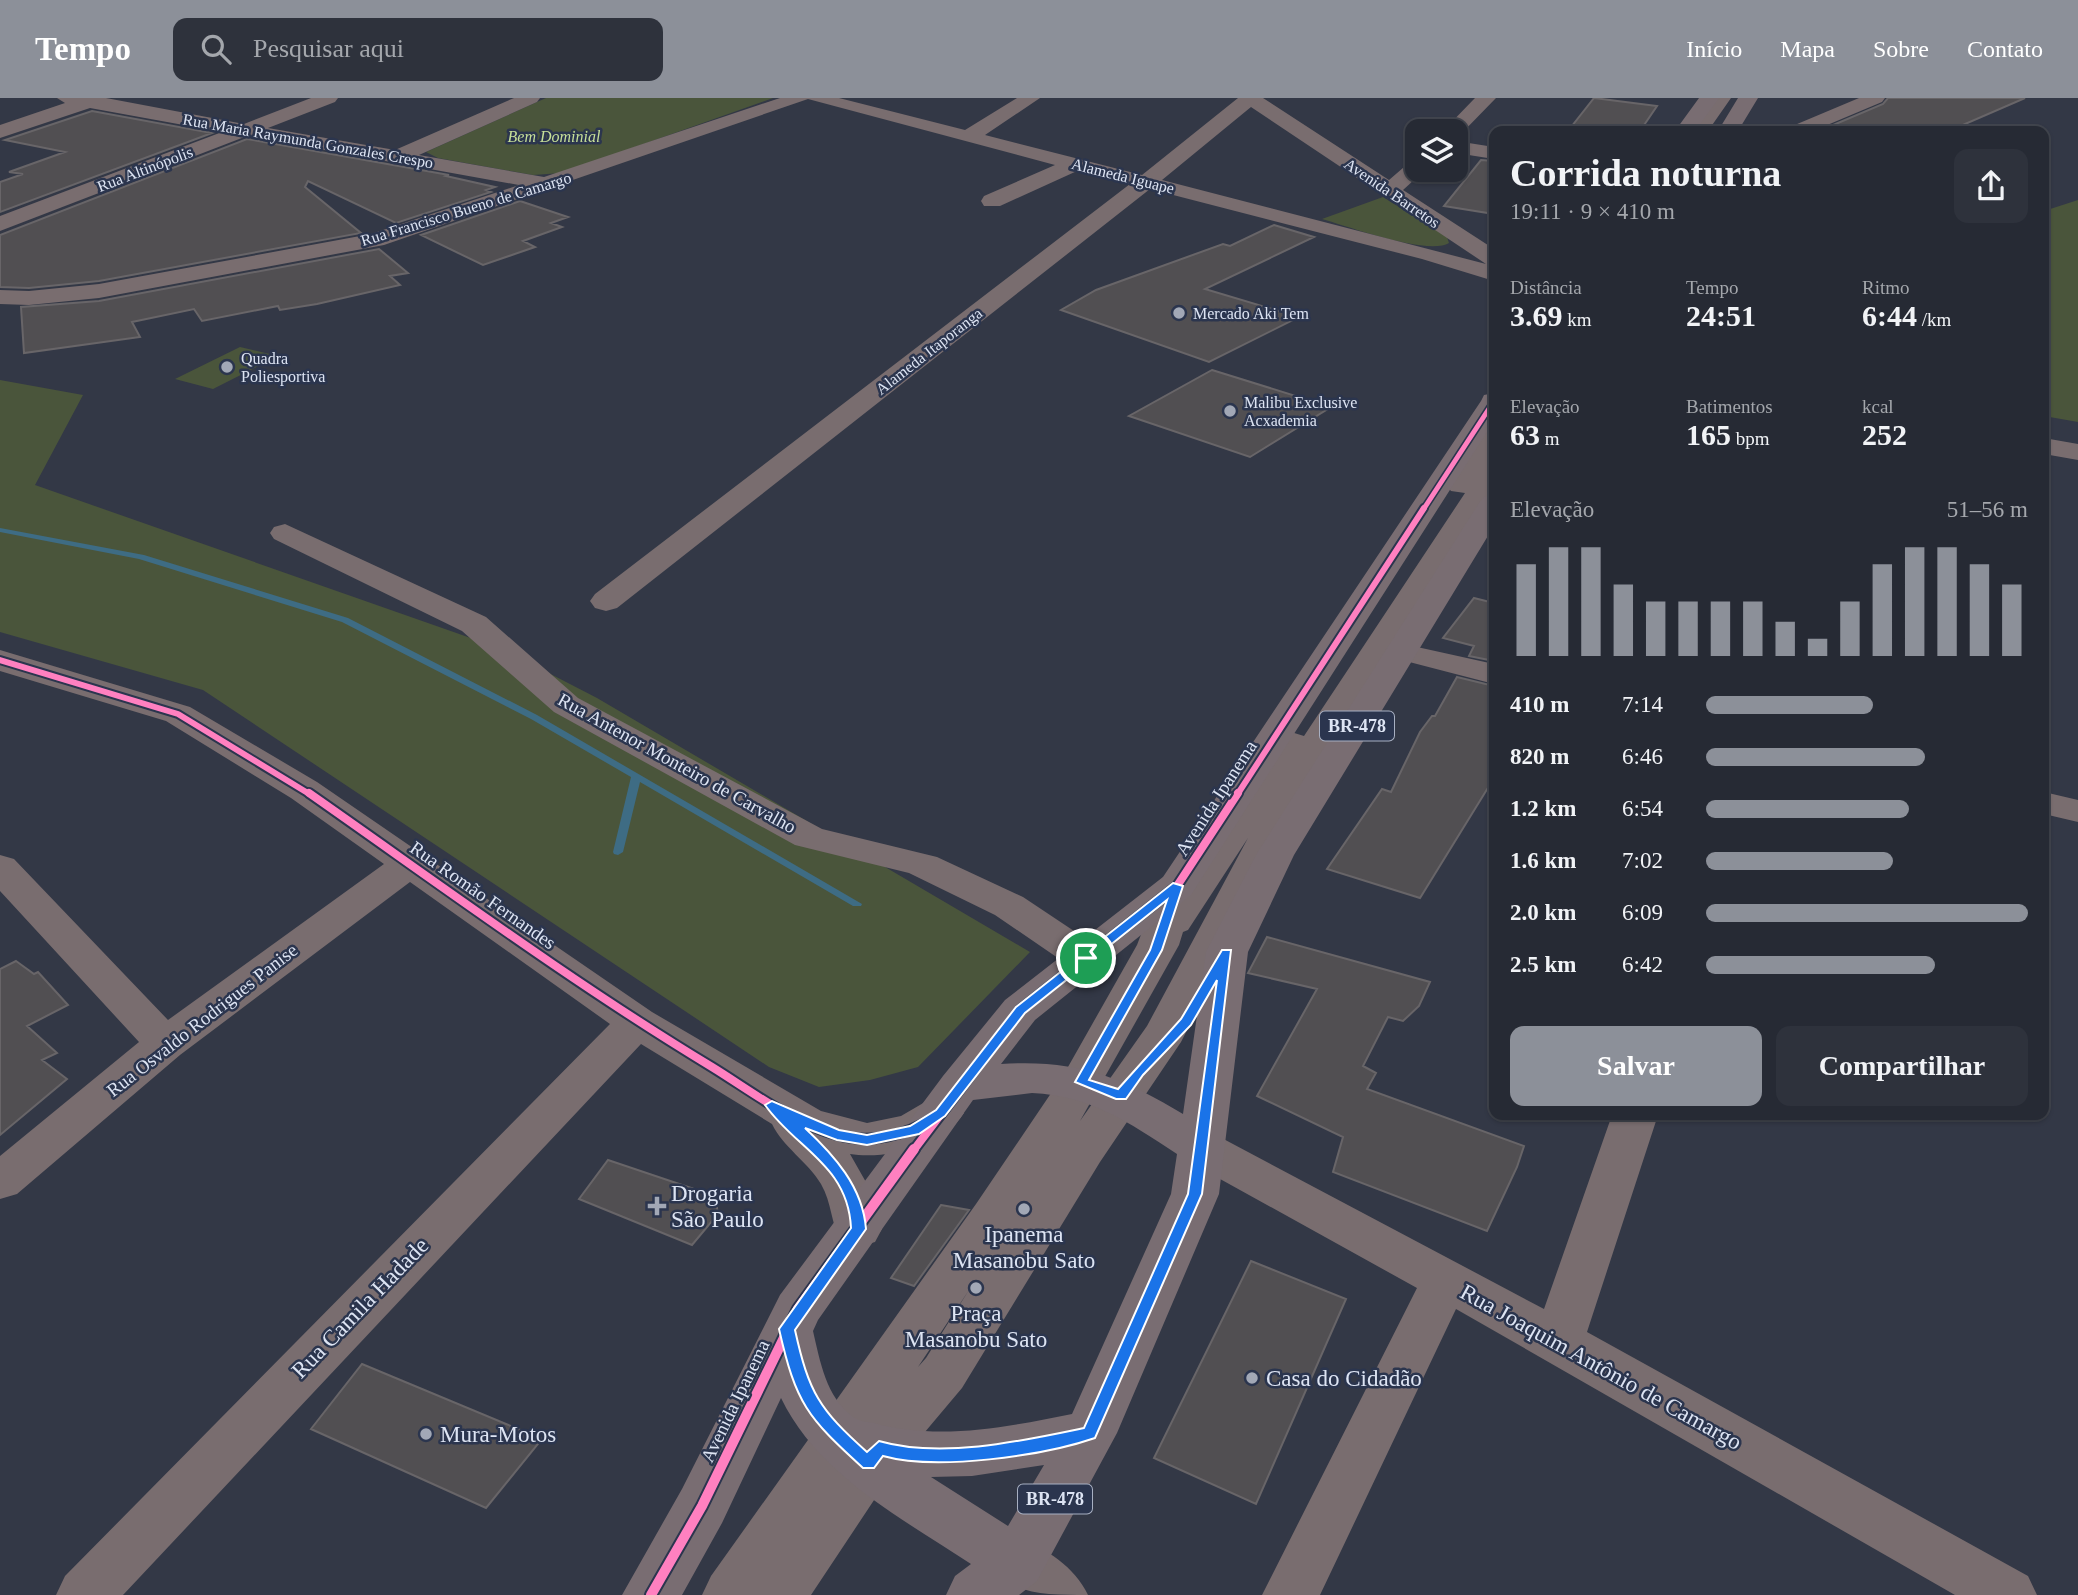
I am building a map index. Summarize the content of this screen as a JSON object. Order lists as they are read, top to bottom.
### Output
{
  "streets": {
    "main road": ["BR-478", "Avenida Ipanema"],
    "street": [
      "Rua Maria Raymunda Gonzales Crespo",
      "Rua Altinópolis",
      "Alameda Iguape",
      "Avenida Barretos",
      "Rua Francisco Bueno de Camargo",
      "Alameda Itaporanga",
      "Rua Antenor Monteiro de Carvalho",
      "Rua Romão Fernandes",
      "Rua Osvaldo Rodrigues Panise",
      "Rua Camila Hadade",
      "Rua Joaquim Antônio de Camargo"
    ]
  },
  "crossings": [
    ["Rua Maria Raymunda Gonzales Crespo", "Rua Altinópolis"],
    ["Rua Maria Raymunda Gonzales Crespo", "Rua Francisco Bueno de Camargo"],
    ["Alameda Iguape", "Alameda Itaporanga"],
    ["Avenida Barretos", "Alameda Itaporanga"],
    ["BR-478", "Rua Joaquim Antônio de Camargo"],
    ["Rua Antenor Monteiro de Carvalho", "Avenida Ipanema"],
    ["Avenida Ipanema", "Rua Romão Fernandes"],
    ["Rua Romão Fernandes", "Rua Osvaldo Rodrigues Panise"],
    ["Rua Romão Fernandes", "Rua Camila Hadade"]
  ],
  "parks": ["Bem Dominial"],
  "places": {
    "other": [
      "Mercado Aki Tem",
      "Quadra Poliesportiva",
      "Malibu Exclusive Acxademia",
      "Ipanema Masanobu Sato",
      "Praça Masanobu Sato",
      "Casa do Cidadão",
      "Mura-Motos"
    ],
    "health": ["Drogaria São Paulo"]
  },
  "page": {
    "header": "Tempo",
    "search": "Pesquisar aqui",
    "nav": [
      "Início",
      "Mapa",
      "Sobre",
      "Contato"
    ],
    "heading": ["Corrida noturna", "19:11 · 9 × 410 m"],
    "stats": [
      ["Distância", "3.69 km"],
      ["Tempo", "24:51"],
      ["Ritmo", "6:44 /km"],
      ["Elevação", "63 m"],
      ["Batimentos", "165 bpm"],
      ["kcal", "252"]
    ],
    "chart": ["Elevação", "51–56 m"],
    "list": [
      {
        "name": "410 m",
        "note": "7:14"
      },
      {
        "name": "820 m",
        "note": "6:46"
      },
      {
        "name": "1.2 km",
        "note": "6:54"
      },
      {
        "name": "1.6 km",
        "note": "7:02"
      },
      {
        "name": "2.0 km",
        "note": "6:09"
      },
      {
        "name": "2.5 km",
        "note": "6:42"
      }
    ],
    "buttons": ["Salvar", "Compartilhar"]
  }
}
